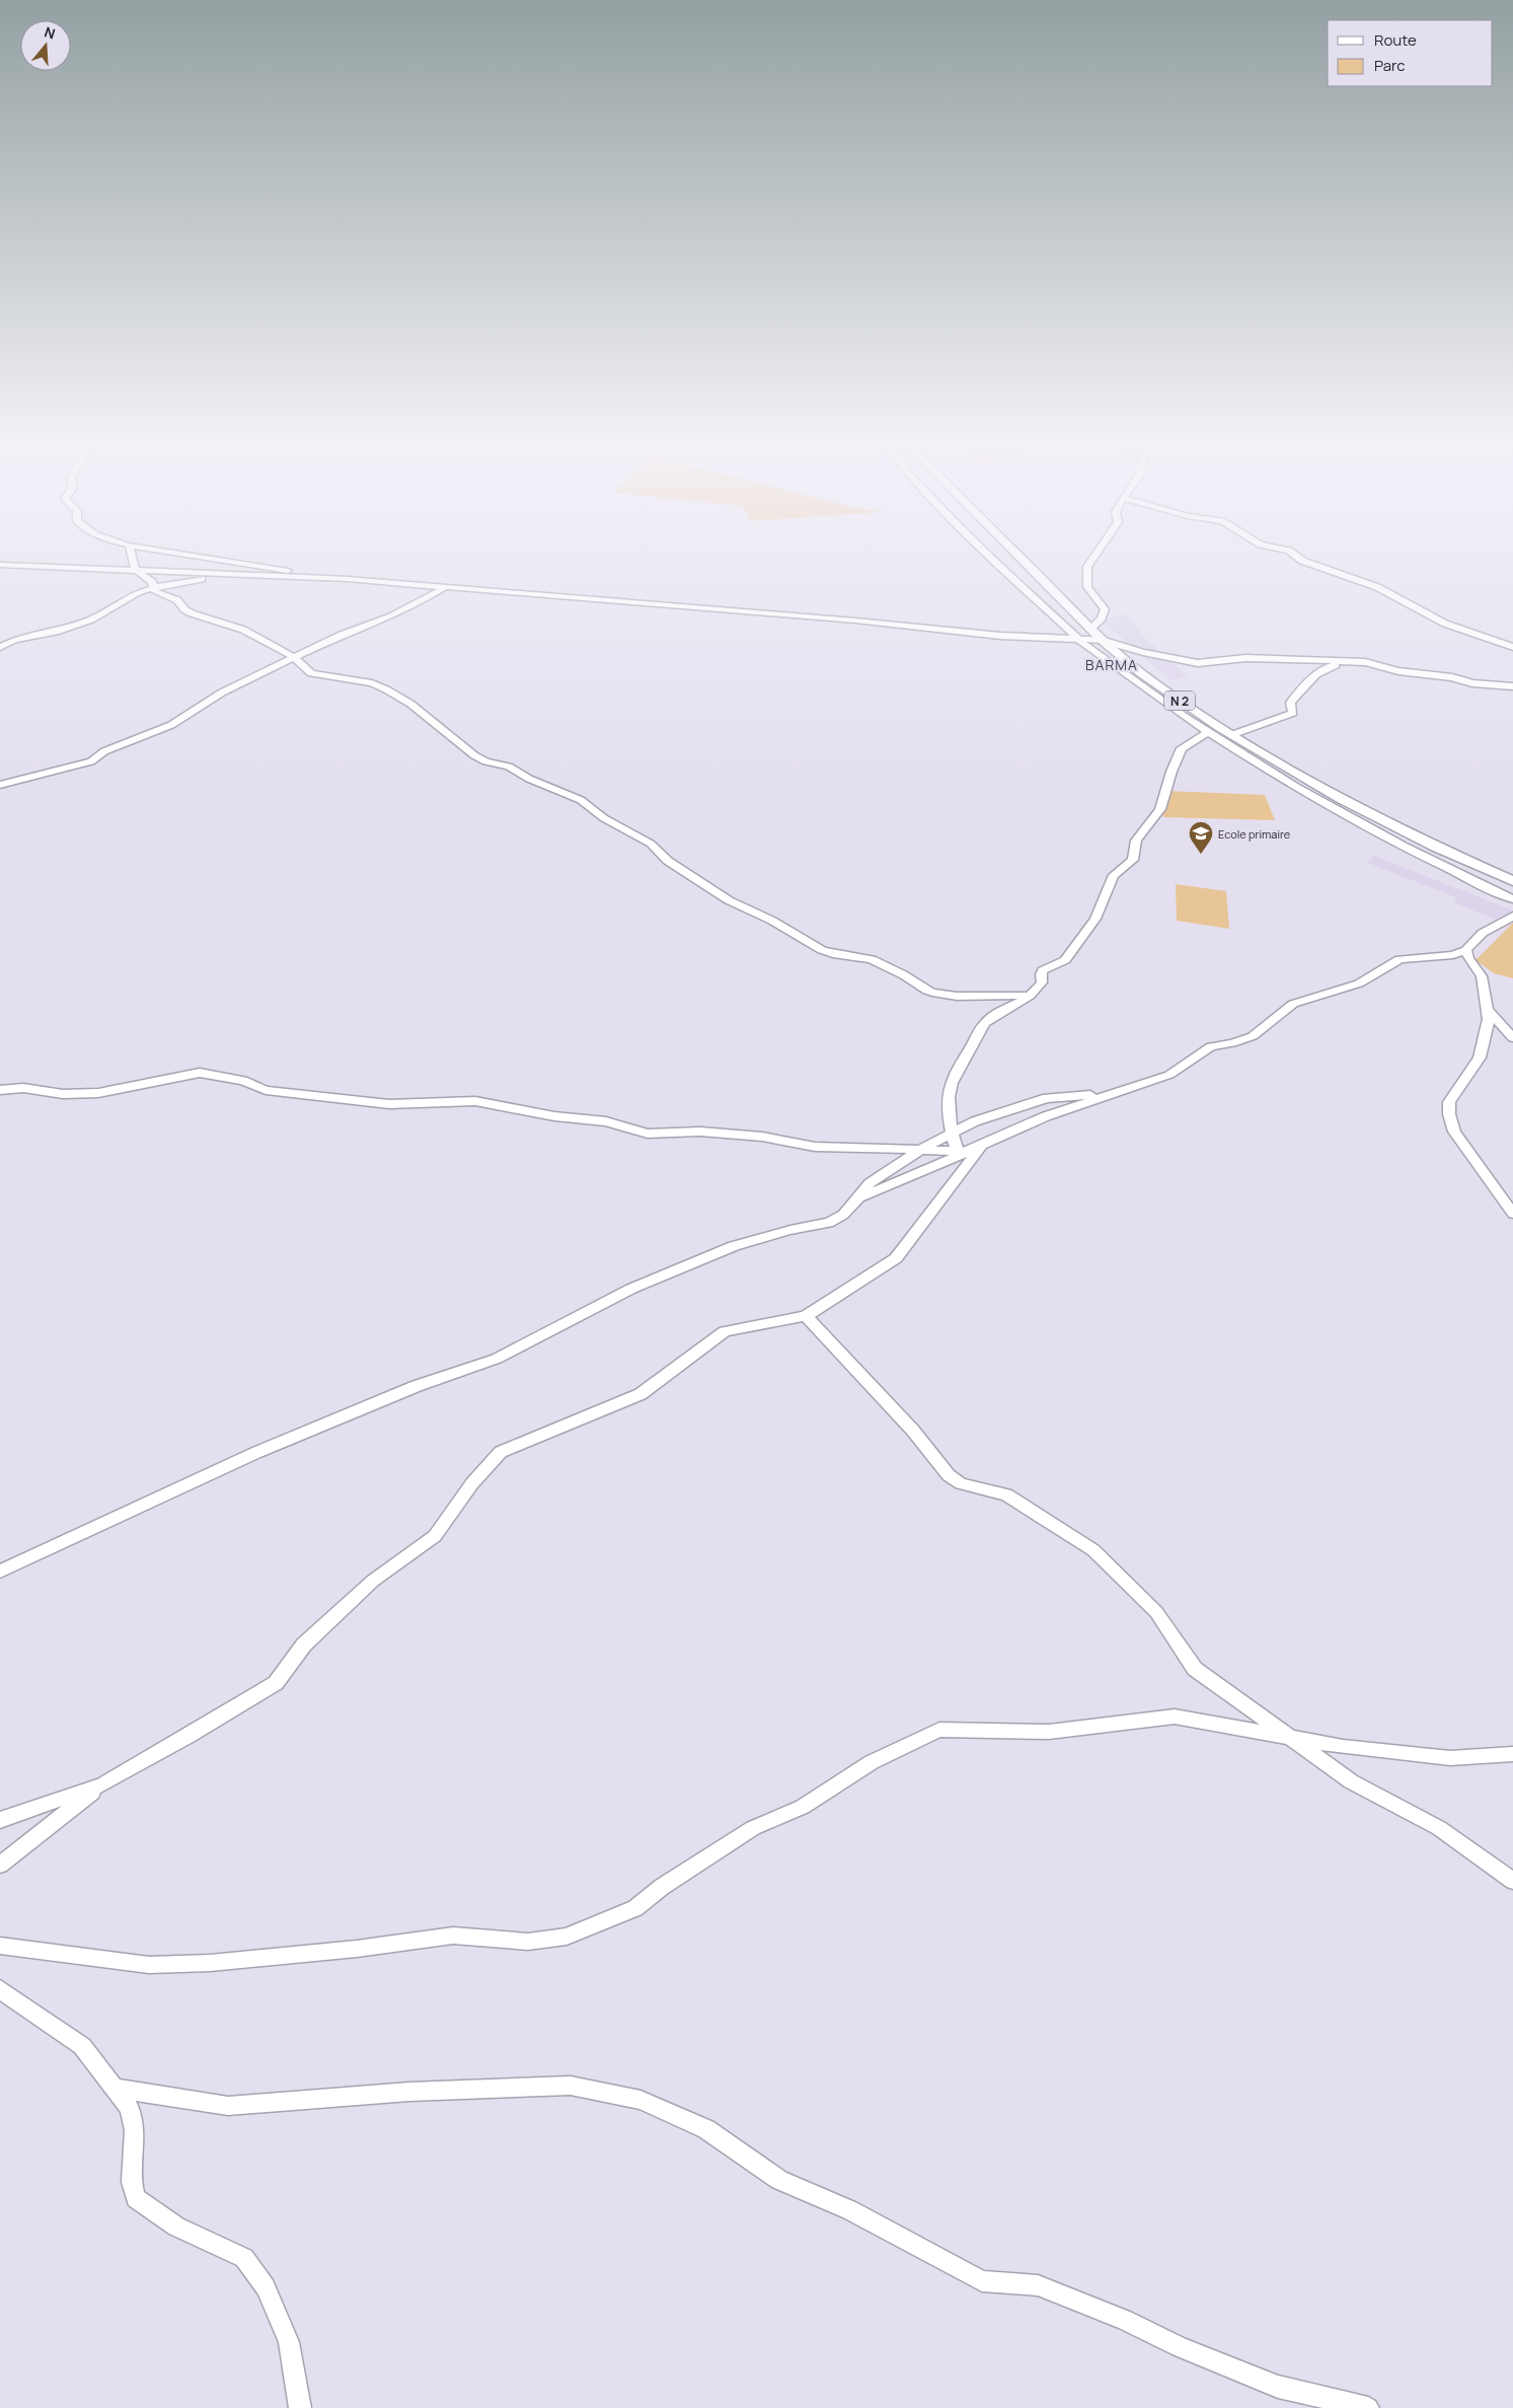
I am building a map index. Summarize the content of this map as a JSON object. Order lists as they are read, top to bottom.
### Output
{
  "streets": {
    "main road": ["N 2"]
  },
  "districts": ["BARMA"],
  "places": {
    "school or university": ["Ecole primaire"]
  },
  "legend": ["Route", "Parc"],
  "north": "top"
}
